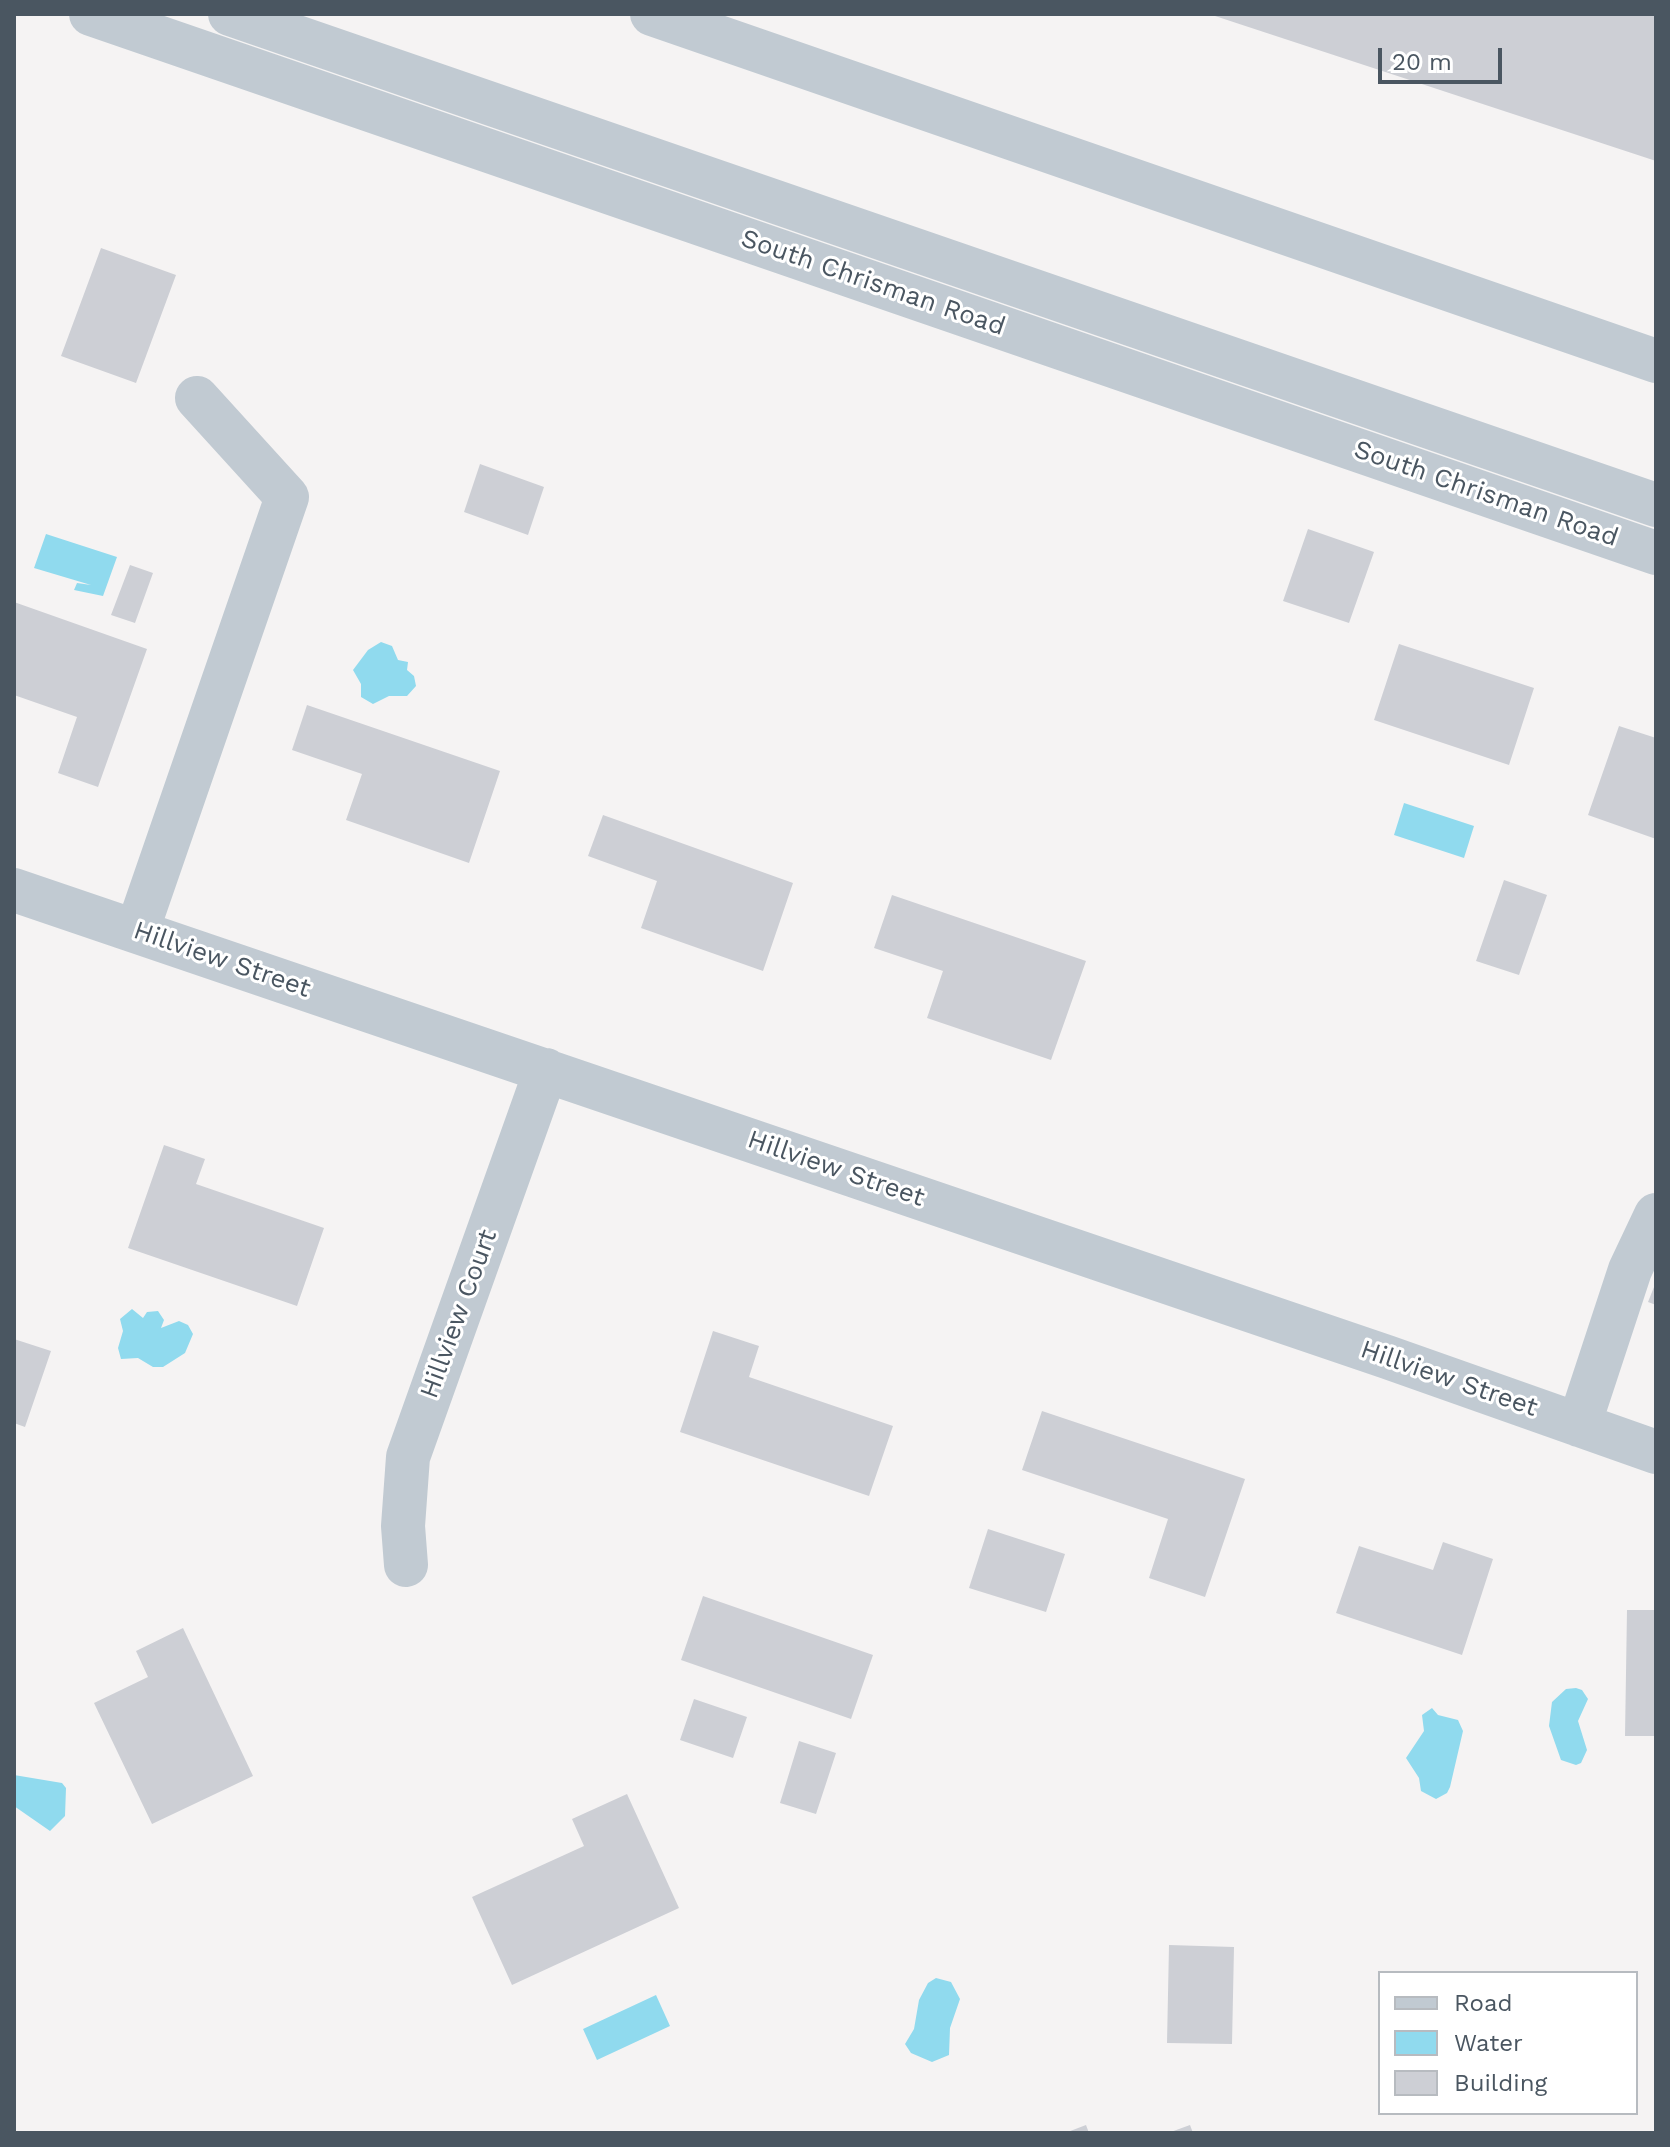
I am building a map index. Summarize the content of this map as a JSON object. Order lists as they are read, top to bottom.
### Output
{
  "streets": {
    "street": ["South Chrisman Road", "Hillview Street", "Hillview Court"]
  },
  "crossings": [
    ["Hillview Street", "Hillview Court"]
  ],
  "legend": ["Road", "Water", "Building"],
  "scale_bar": "20 m"
}
